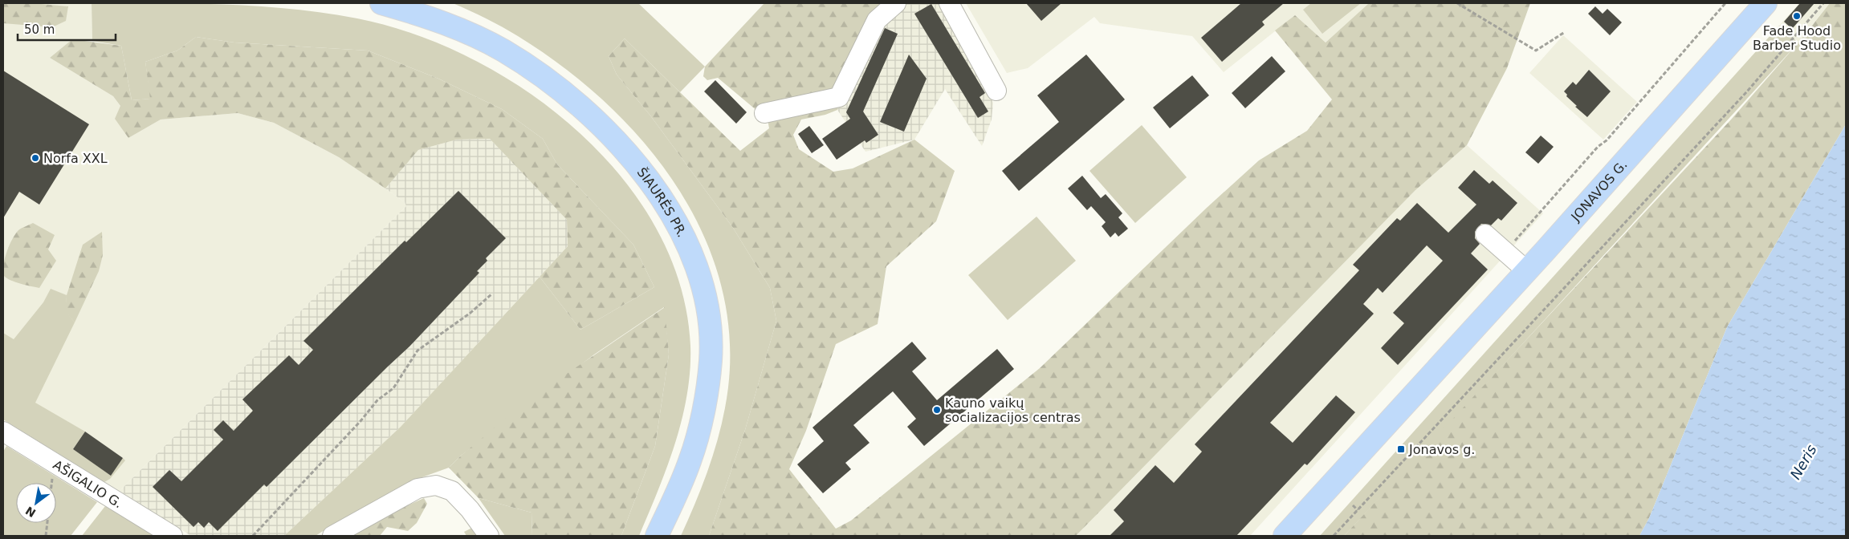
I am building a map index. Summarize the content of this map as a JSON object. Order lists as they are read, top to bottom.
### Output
{
  "streets": {
    "main road": ["JONAVOS G.", "ŠIAURĖS PR."],
    "street": ["AŠIGALIO G."]
  },
  "water": ["Neris"],
  "places": {
    "other": ["Fade Hood Barber Studio", "Norfa XXL", "Kauno vaikų socializacijos centras"],
    "transit": ["Jonavos g."]
  },
  "scale_bar": "50 m",
  "north": "bottom left"
}
